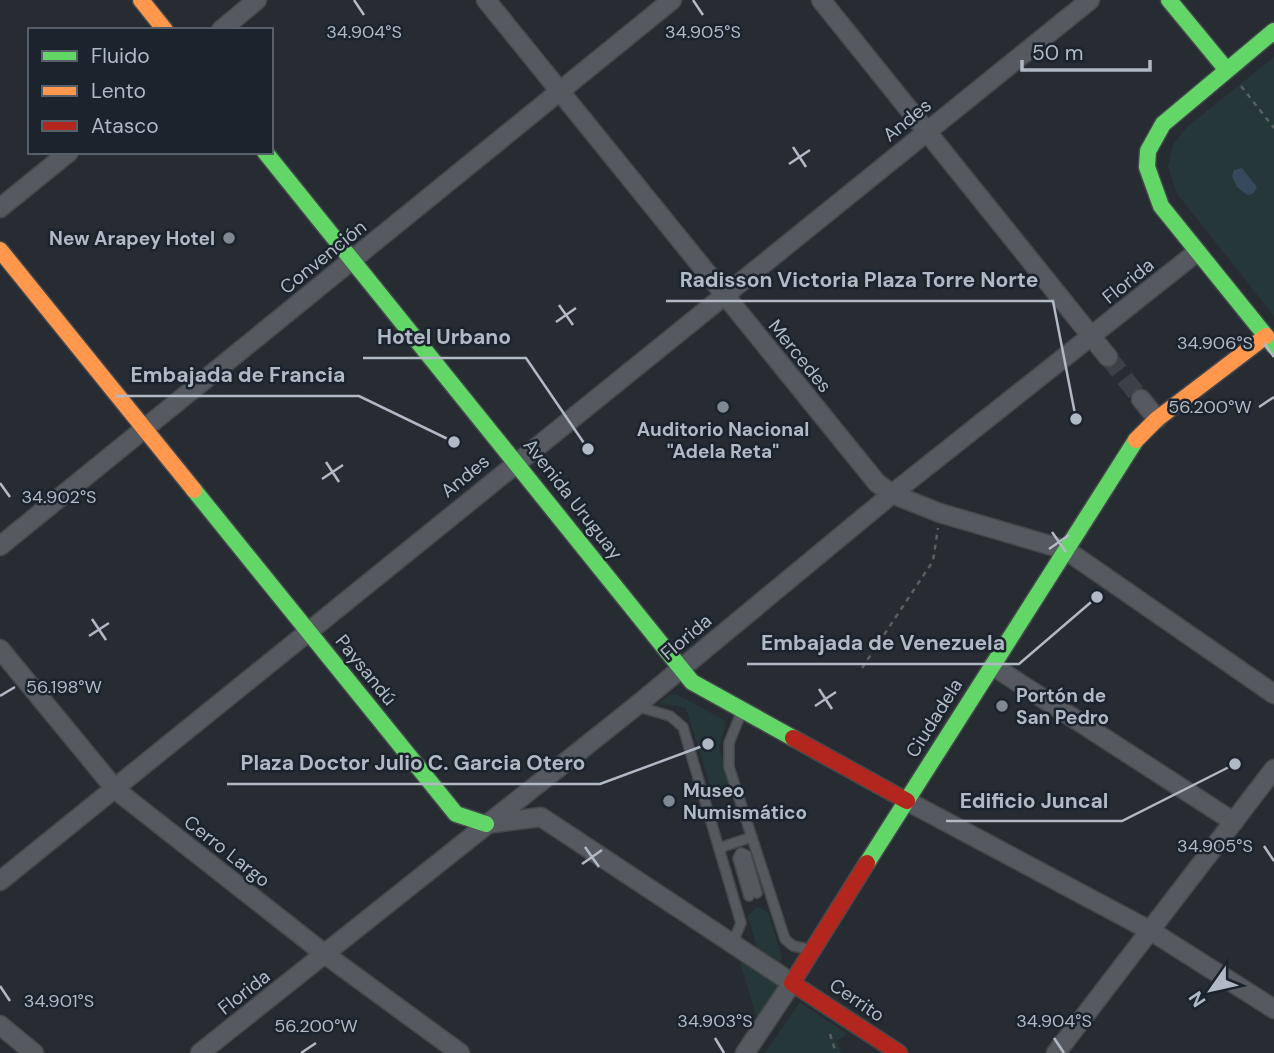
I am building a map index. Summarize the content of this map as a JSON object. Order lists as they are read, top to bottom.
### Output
{
  "streets": {
    "street": [
      "Andes",
      "Convención",
      "Florida",
      "Mercedes",
      "Avenida Uruguay",
      "Paysandú",
      "Ciudadela",
      "Cerro Largo",
      "Cerrito"
    ]
  },
  "crossings": [
    ["Andes", "Mercedes"],
    ["Andes", "Avenida Uruguay"],
    ["Andes", "Paysandú"],
    ["Andes", "Cerro Largo"],
    ["Convención", "Mercedes"],
    ["Convención", "Avenida Uruguay"],
    ["Convención", "Paysandú"],
    ["Florida", "Mercedes"],
    ["Florida", "Avenida Uruguay"],
    ["Florida", "Paysandú"],
    ["Florida", "Cerro Largo"],
    ["Mercedes", "Ciudadela"],
    ["Avenida Uruguay", "Ciudadela"],
    ["Paysandú", "Ciudadela"],
    ["Paysandú", "Cerrito"],
    ["Ciudadela", "Cerrito"]
  ],
  "places": [
    "New Arapey Hotel",
    "Auditorio Nacional \"Adela Reta\"",
    "Radisson Victoria Plaza Torre Norte",
    "Embajada de Francia",
    "Hotel Urbano",
    "Embajada de Venezuela",
    "Portón de San Pedro",
    "Plaza Doctor Julio C. Garcia Otero",
    "Edificio Juncal",
    "Museo Numismático"
  ],
  "legend": ["Fluido", "Lento", "Atasco"],
  "scale_bar": "50 m",
  "north": "bottom left",
  "coordinates": [
    "34.904°S",
    "34.905°S",
    "34.906°S",
    "56.200°W",
    "34.902°S",
    "56.198°W",
    "34.901°S",
    "34.903°S"
  ]
}
